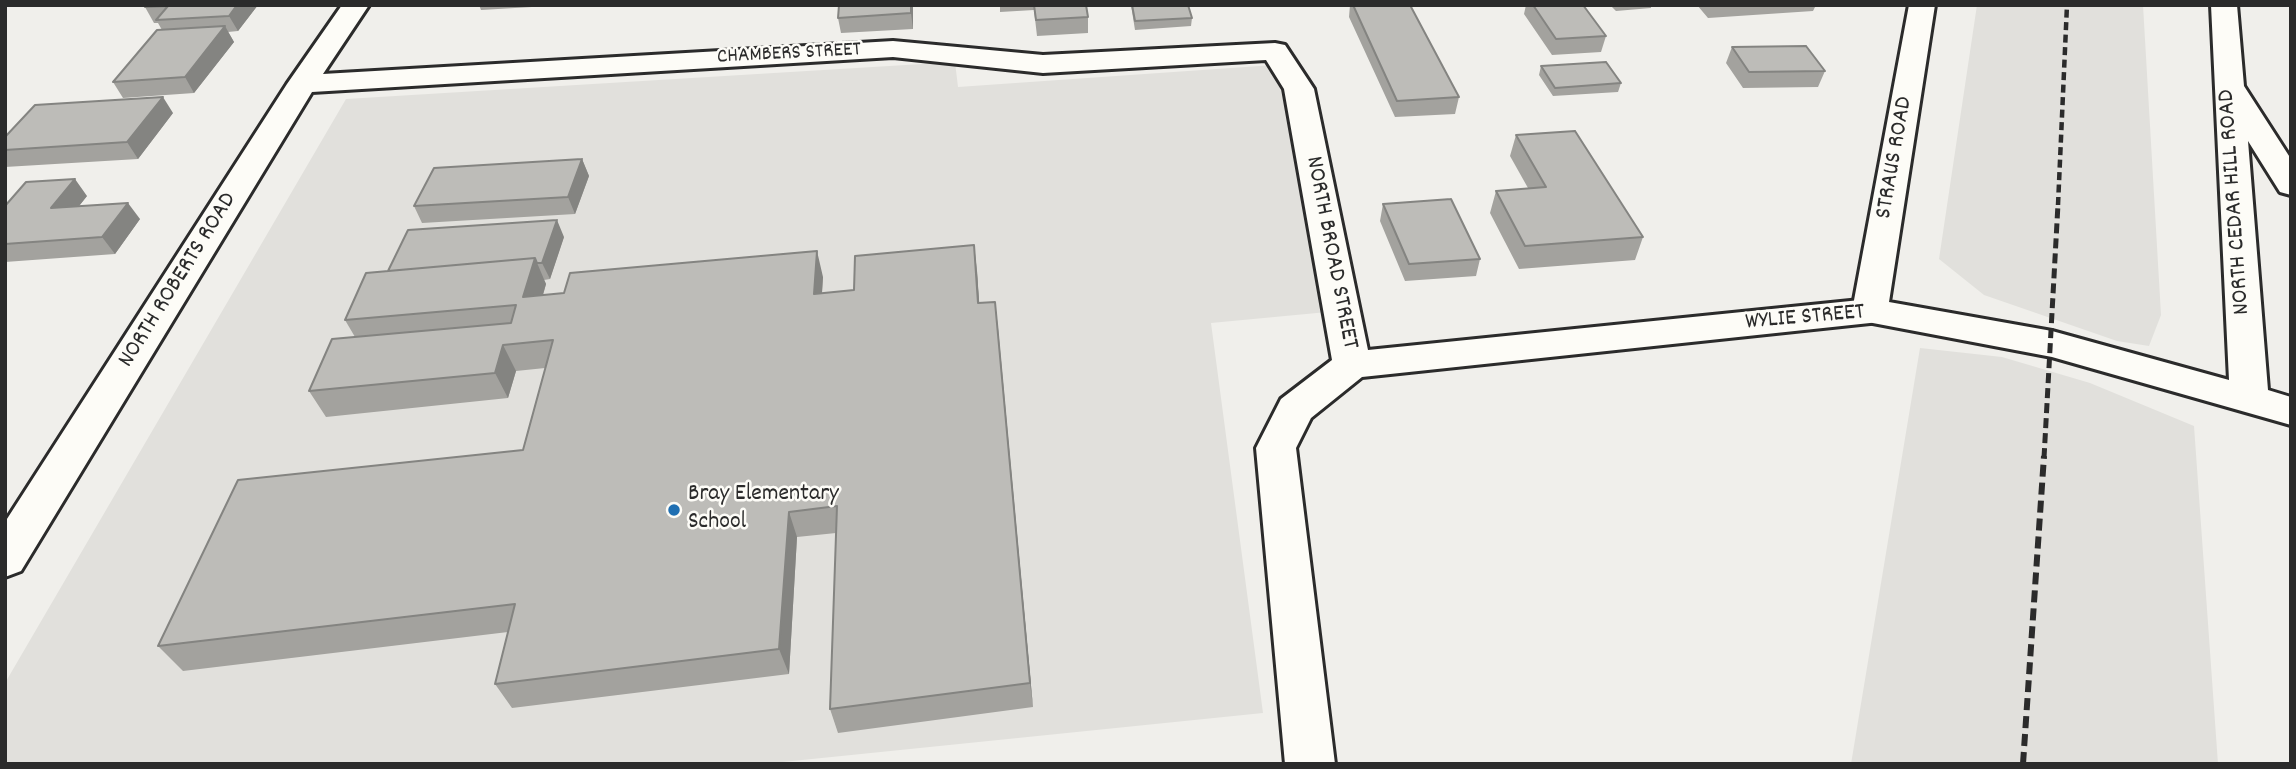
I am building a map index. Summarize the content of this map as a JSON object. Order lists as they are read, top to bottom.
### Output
{
  "streets": {
    "street": [
      "CHAMBERS STREET",
      "STRAUS ROAD",
      "NORTH CEDAR HILL ROAD",
      "NORTH BROAD STREET",
      "NORTH ROBERTS ROAD",
      "WYLIE STREET"
    ]
  },
  "crossings": [
    ["CHAMBERS STREET", "NORTH BROAD STREET"],
    ["CHAMBERS STREET", "NORTH ROBERTS ROAD"],
    ["STRAUS ROAD", "WYLIE STREET"],
    ["NORTH CEDAR HILL ROAD", "WYLIE STREET"],
    ["NORTH BROAD STREET", "WYLIE STREET"]
  ],
  "places": ["Bray Elementary School"]
}
